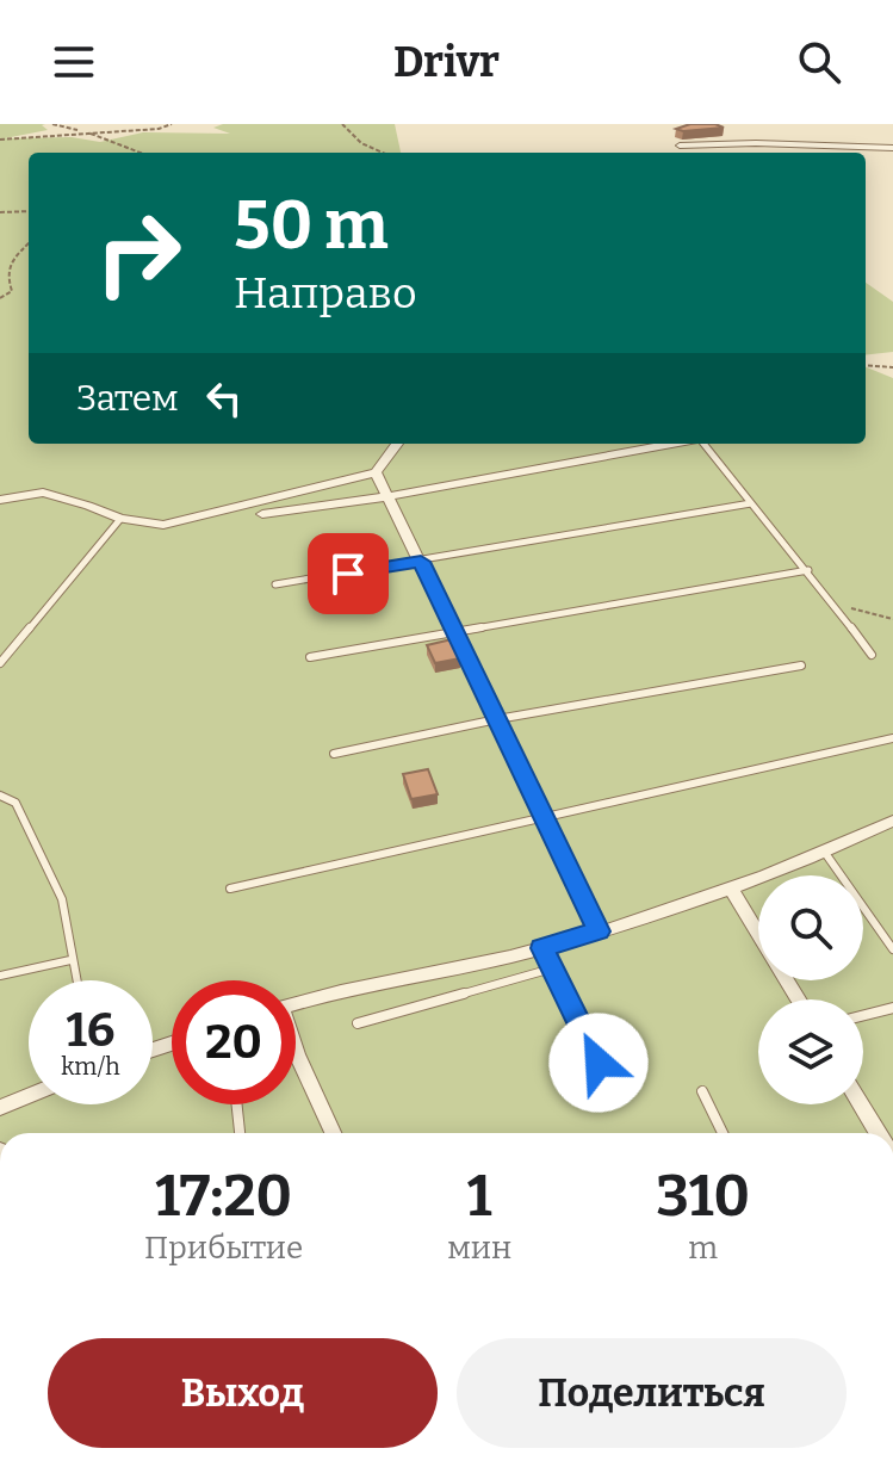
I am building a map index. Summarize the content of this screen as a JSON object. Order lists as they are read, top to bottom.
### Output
{
  "page": {
    "header": "Drivr",
    "turn": ["50 m", "Направо"],
    "then": "Затем",
    "speed": "16 km/h",
    "limit": "20",
    "eta": [
      "17:20",
      "Прибытие",
      "1",
      "мин",
      "310",
      "m"
    ],
    "buttons": ["Выход", "Поделиться"]
  }
}
